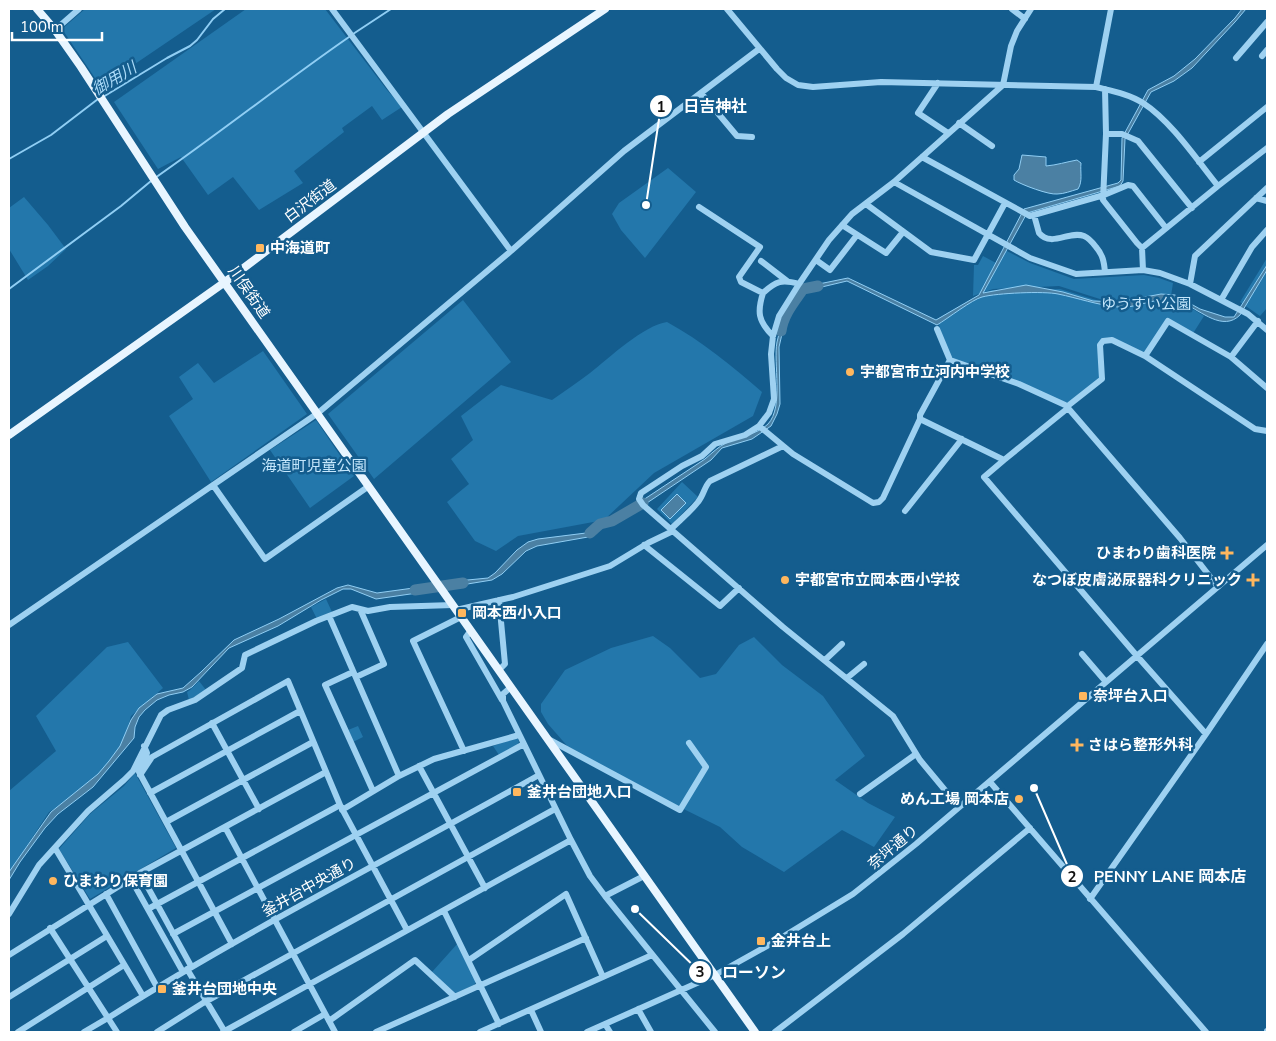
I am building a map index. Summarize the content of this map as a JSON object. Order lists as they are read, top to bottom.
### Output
{
  "streets": {
    "main road": ["白沢街道", "川俣街道"],
    "street": ["奈坪通り", "釜井台中央通り"]
  },
  "crossings": [
    ["白沢街道", "川俣街道"],
    ["川俣街道", "奈坪通り"]
  ],
  "water": ["御用川"],
  "parks": ["ゆうすい公園", "海道町児童公園"],
  "places": {
    "other": [
      "日吉神社",
      "宇都宮市立河内中学校",
      "宇都宮市立岡本西小学校",
      "PENNY LANE 岡本店",
      "めん工場 岡本店",
      "ひまわり保育園",
      "ローソン"
    ],
    "transit": [
      "中海道町",
      "岡本西小入口",
      "奈坪台入口",
      "釜井台団地入口",
      "金井台上",
      "釜井台団地中央"
    ],
    "health": ["ひまわり歯科医院", "なつぼ皮膚泌尿器科クリニック", "さはら整形外科"]
  },
  "scale_bar": "100 m"
}
